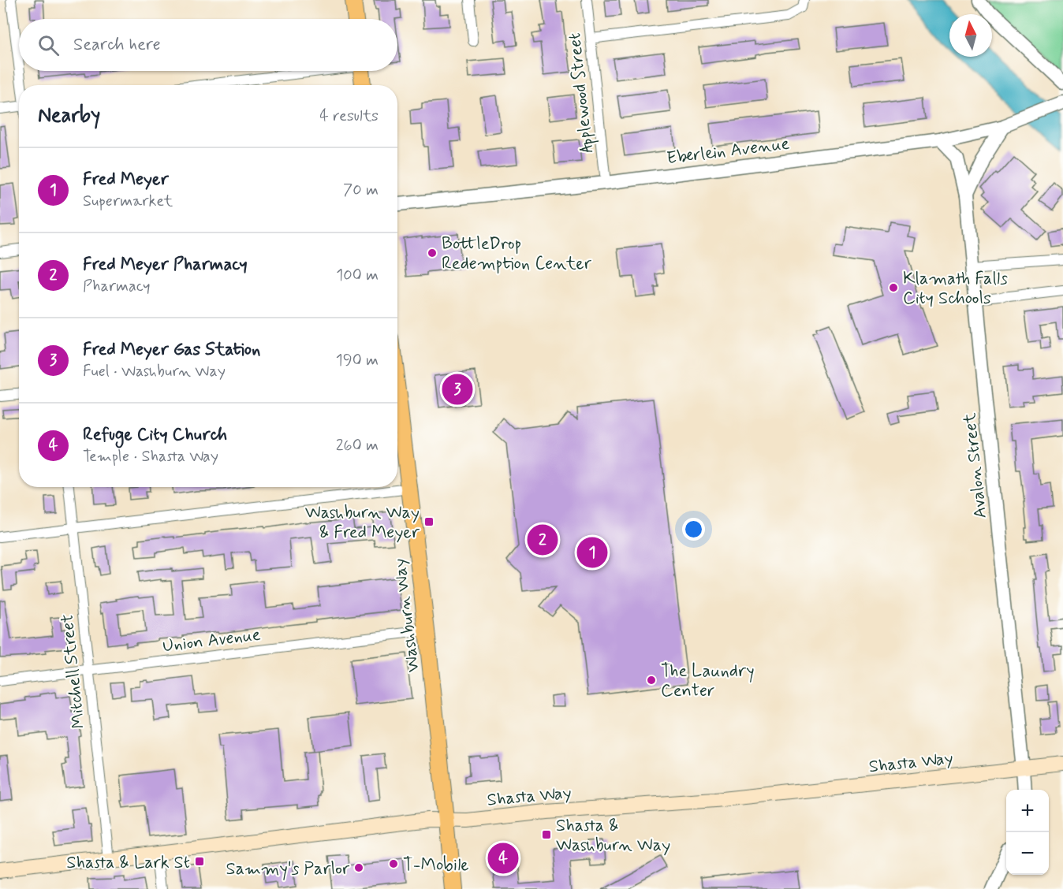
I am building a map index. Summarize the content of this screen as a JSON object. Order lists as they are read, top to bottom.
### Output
{
  "streets": {
    "main road": ["Washburn Way", "Shasta Way"],
    "street": [
      "Applewood Street",
      "Eberlein Avenue",
      "Avalon Street",
      "Union Avenue",
      "Mitchell Street"
    ]
  },
  "crossings": [
    ["Applewood Street", "Eberlein Avenue"],
    ["Eberlein Avenue", "Avalon Street"],
    ["Avalon Street", "Shasta Way"],
    ["Washburn Way", "Union Avenue"],
    ["Washburn Way", "Shasta Way"],
    ["Union Avenue", "Mitchell Street"],
    ["Mitchell Street", "Shasta Way"]
  ],
  "places": {
    "other": [
      "BottleDrop Redemption Center",
      "Klamath Falls City Schools",
      "The Laundry Center",
      "T-Mobile",
      "Sammy's Parlor"
    ],
    "transit": ["Washburn Way & Fred Meyer", "Shasta & Washburn Way", "Shasta & Lark St"]
  },
  "north": "top",
  "page": {
    "search": "Search here",
    "heading": ["Nearby", "4 results"],
    "list": [
      {
        "mark": "1",
        "name": "Fred Meyer",
        "note": "Supermarket",
        "value": "70 m"
      },
      {
        "mark": "2",
        "name": "Fred Meyer Pharmacy",
        "note": "Pharmacy",
        "value": "100 m"
      },
      {
        "mark": "3",
        "name": "Fred Meyer Gas Station",
        "note": "Fuel · Washburn Way",
        "value": "190 m"
      },
      {
        "mark": "4",
        "name": "Refuge City Church",
        "note": "Temple · Shasta Way",
        "value": "260 m"
      }
    ],
    "pins": [
      "3",
      "2",
      "1",
      "4"
    ],
    "map_buttons": ["+", "−"]
  }
}
